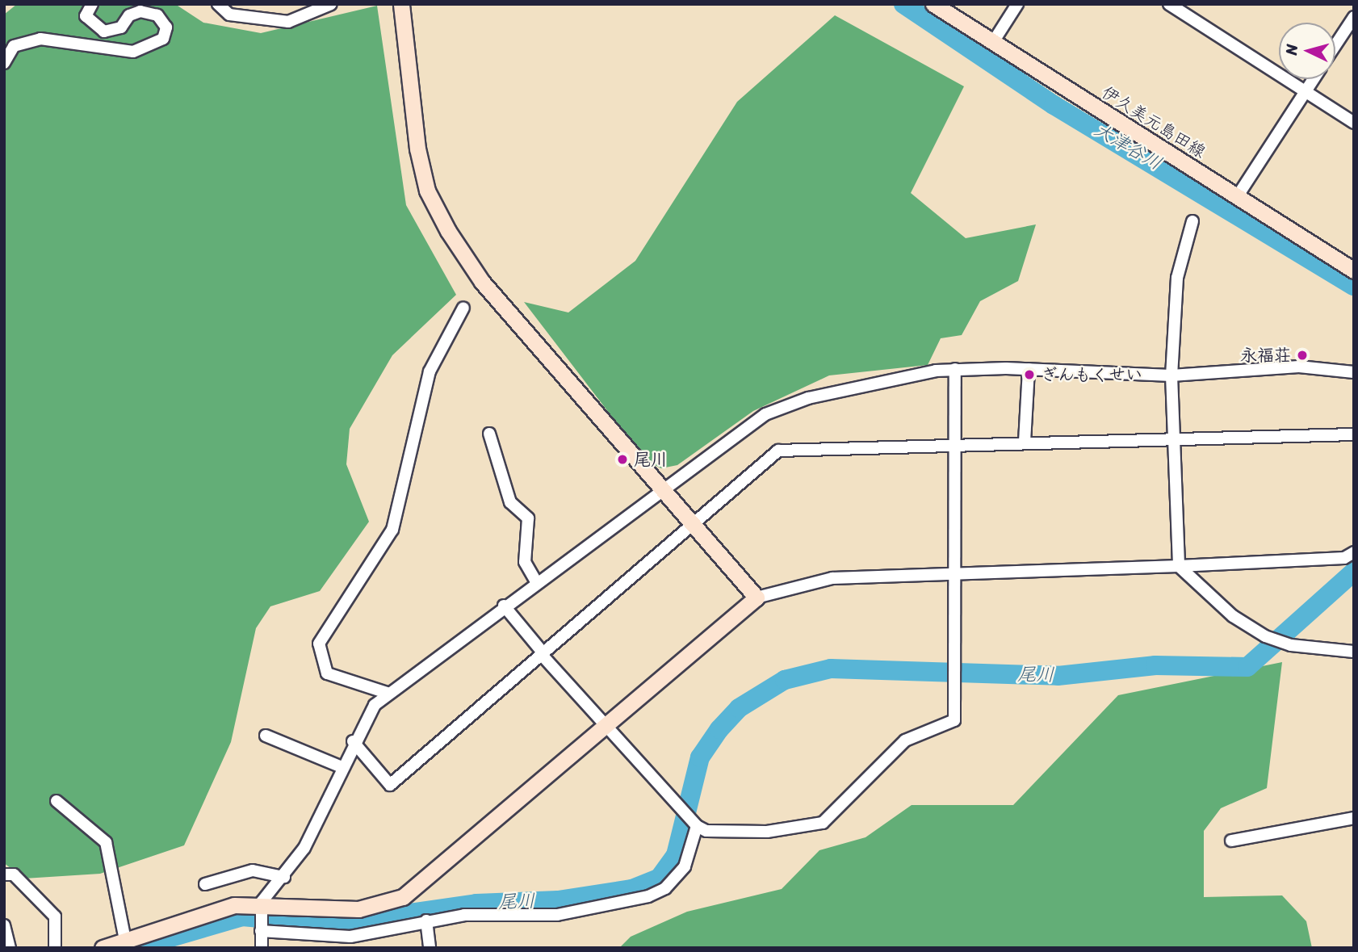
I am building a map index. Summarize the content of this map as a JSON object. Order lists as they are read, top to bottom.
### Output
{
  "streets": {
    "street": ["伊久美元島田線"]
  },
  "water": ["大津谷川", "尾川"],
  "places": ["永福荘", "ぎんもくせい", "尾川"],
  "north": "left"
}
